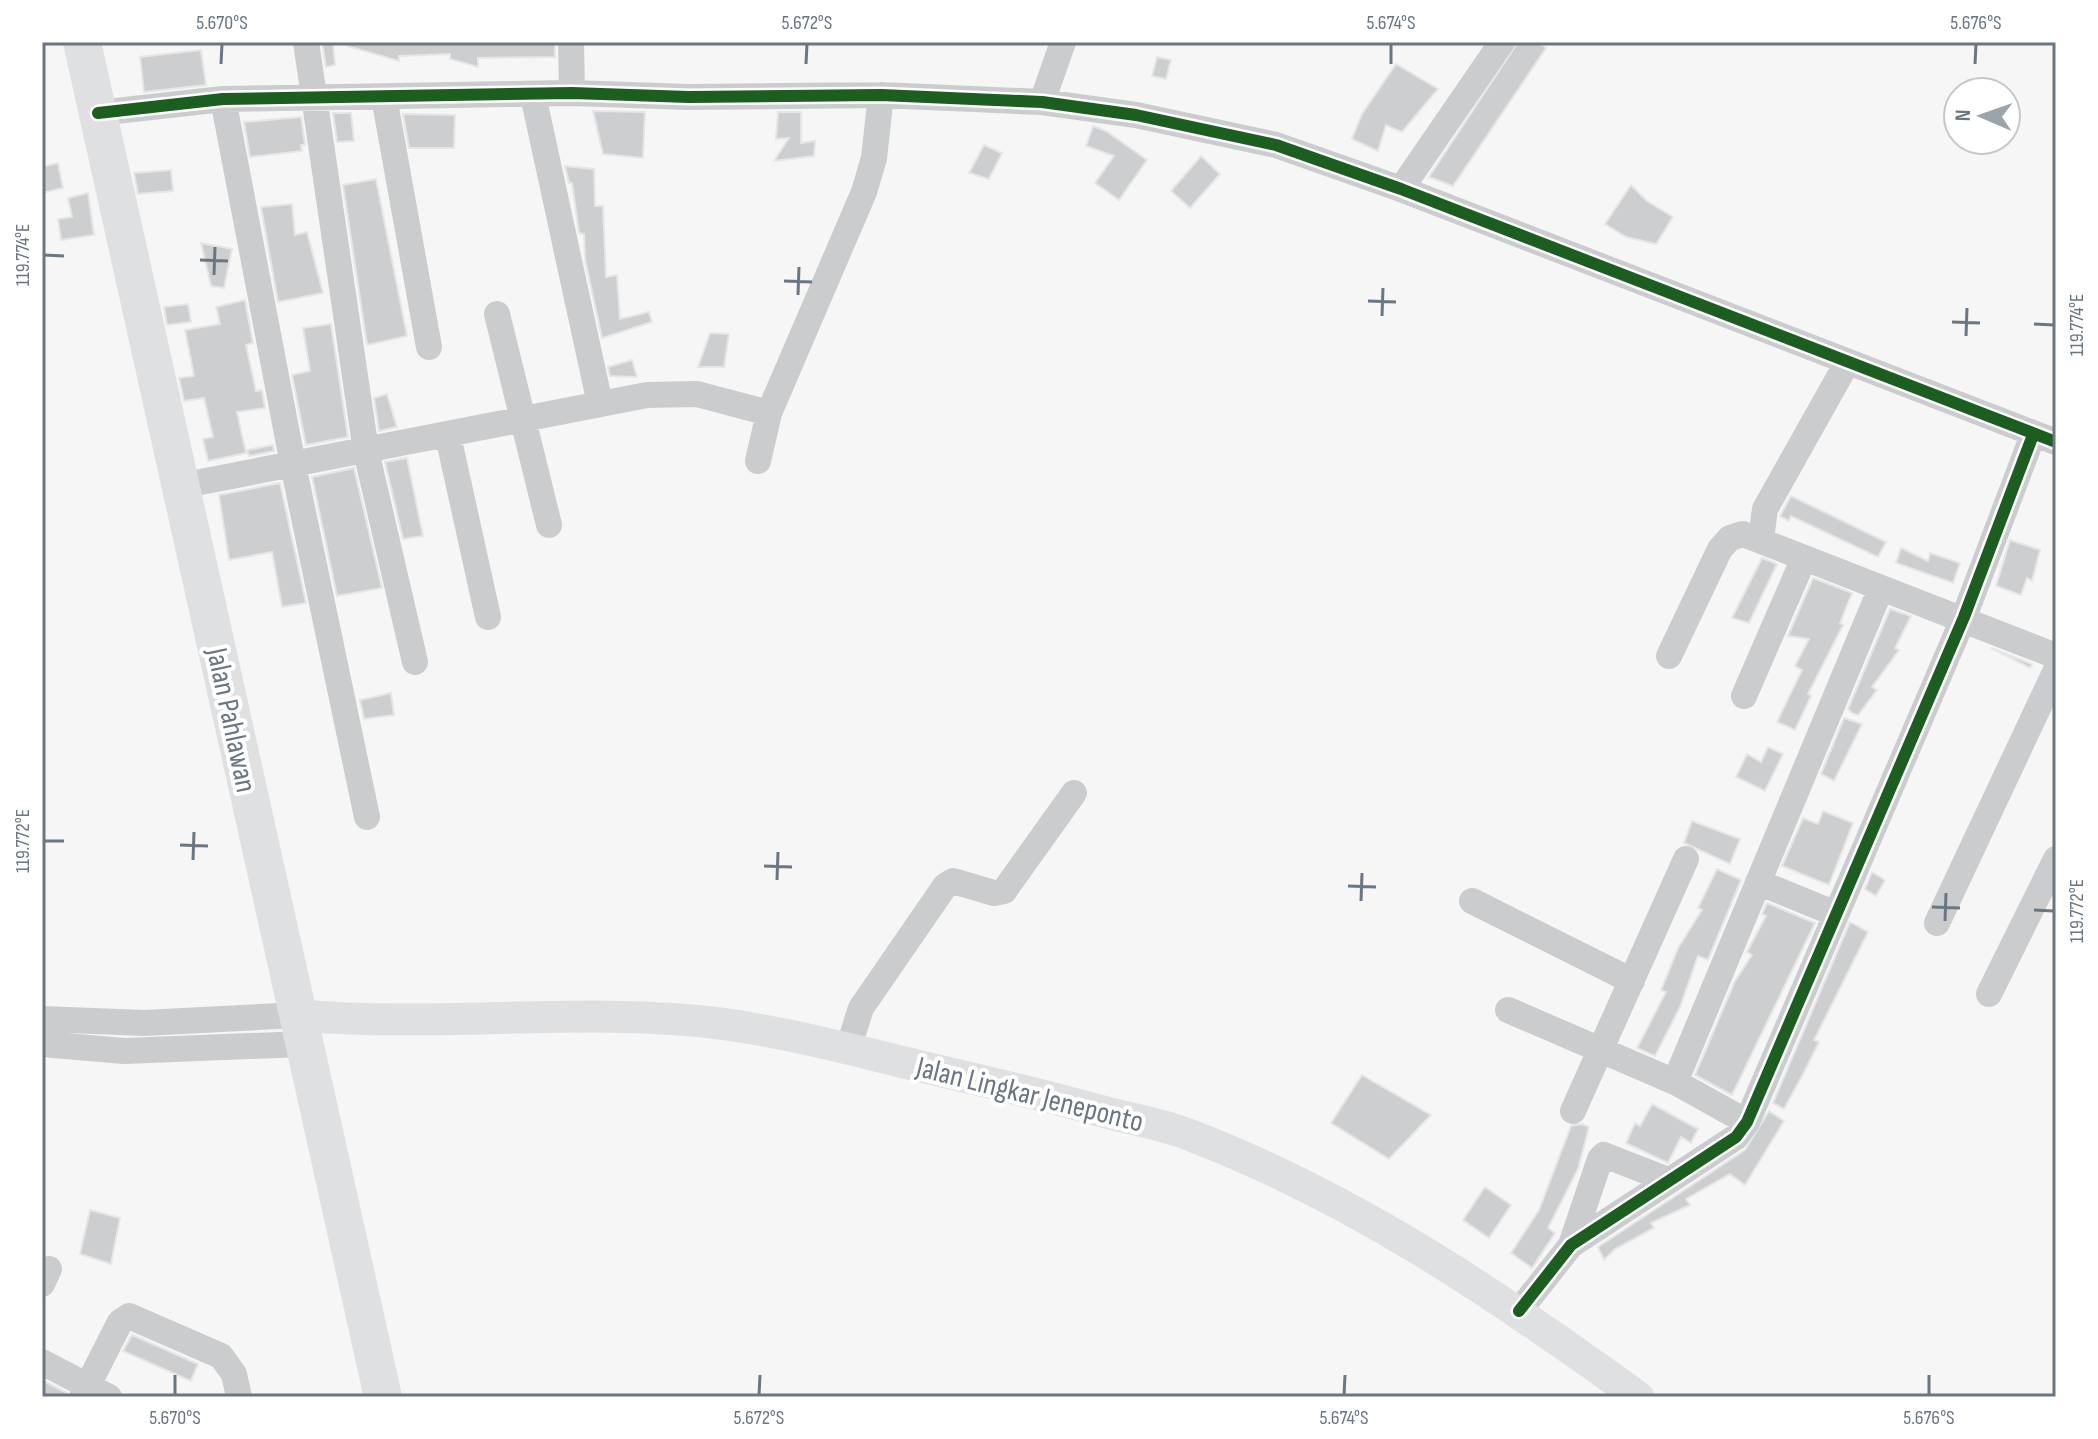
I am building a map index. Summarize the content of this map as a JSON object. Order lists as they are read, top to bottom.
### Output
{
  "streets": {
    "highway": ["Jalan Pahlawan"],
    "main road": ["Jalan Lingkar Jeneponto"]
  },
  "crossings": [
    ["Jalan Pahlawan", "Jalan Lingkar Jeneponto"]
  ],
  "north": "left",
  "coordinates": [
    "5.670°S",
    "5.672°S",
    "5.674°S",
    "5.676°S",
    "119.774°E",
    "119.772°E"
  ]
}
